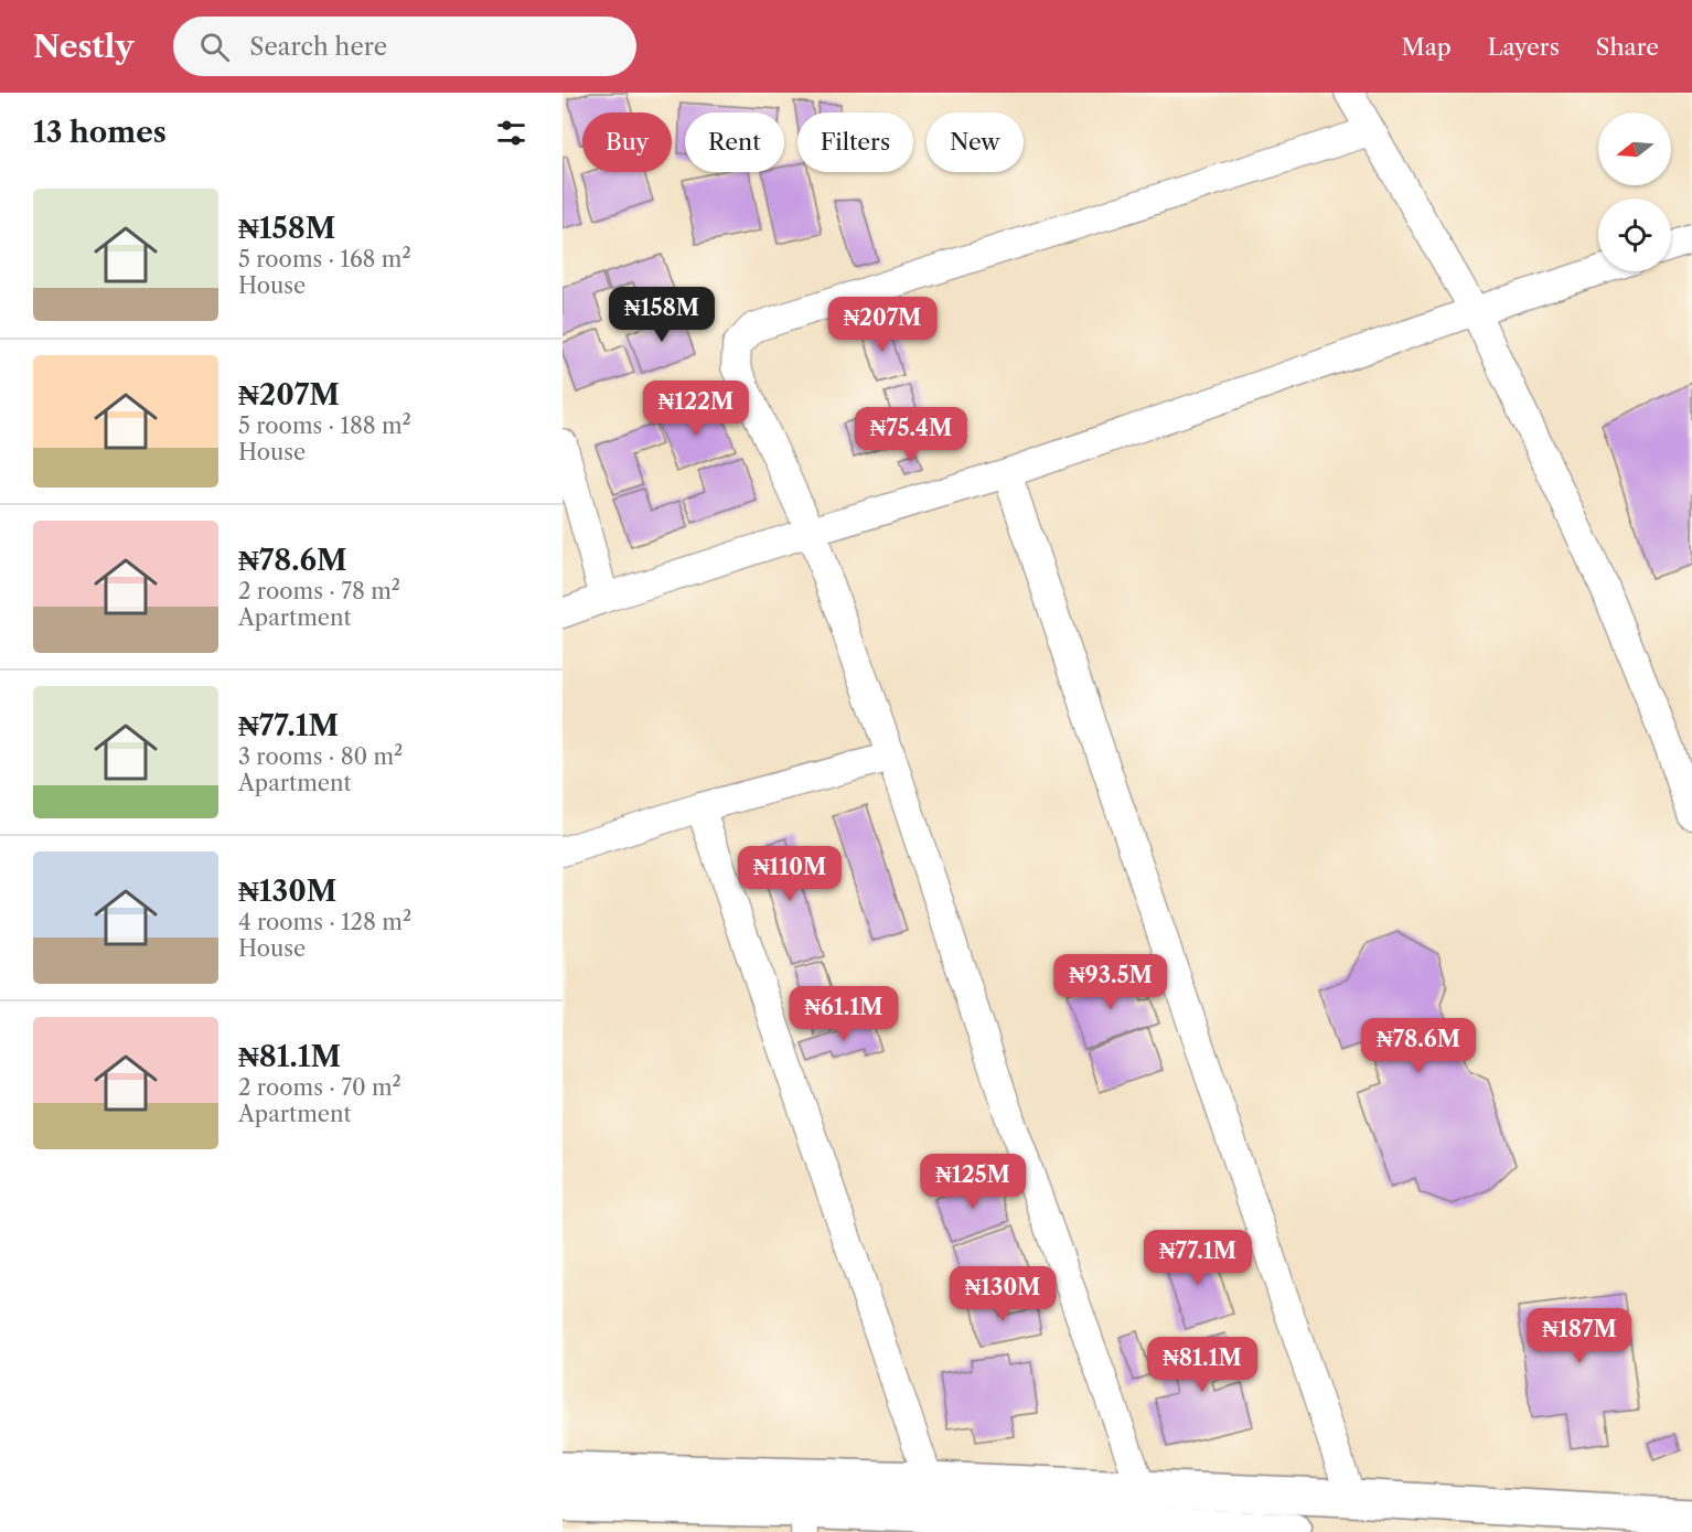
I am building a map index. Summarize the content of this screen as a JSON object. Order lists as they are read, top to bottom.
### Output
{
  "north": "left",
  "page": {
    "header": "Nestly",
    "search": "Search here",
    "nav": ["Map", "Layers", "Share"],
    "heading": "13 homes",
    "chip": [
      "Buy",
      "Rent",
      "Filters",
      "New"
    ],
    "list": [
      {
        "name": "₦158M",
        "note": "5 rooms · 168 m² · House"
      },
      {
        "name": "₦207M",
        "note": "5 rooms · 188 m² · House"
      },
      {
        "name": "₦78.6M",
        "note": "2 rooms · 78 m² · Apartment"
      },
      {
        "name": "₦77.1M",
        "note": "3 rooms · 80 m² · Apartment"
      },
      {
        "name": "₦130M",
        "note": "4 rooms · 128 m² · House"
      },
      {
        "name": "₦81.1M",
        "note": "2 rooms · 70 m² · Apartment"
      }
    ],
    "price": [
      "₦158M",
      "₦207M",
      "₦122M",
      "₦75.4M",
      "₦110M",
      "₦93.5M",
      "₦61.1M",
      "₦78.6M",
      "₦125M",
      "₦77.1M",
      "₦130M",
      "₦187M",
      "₦81.1M"
    ]
  }
}
